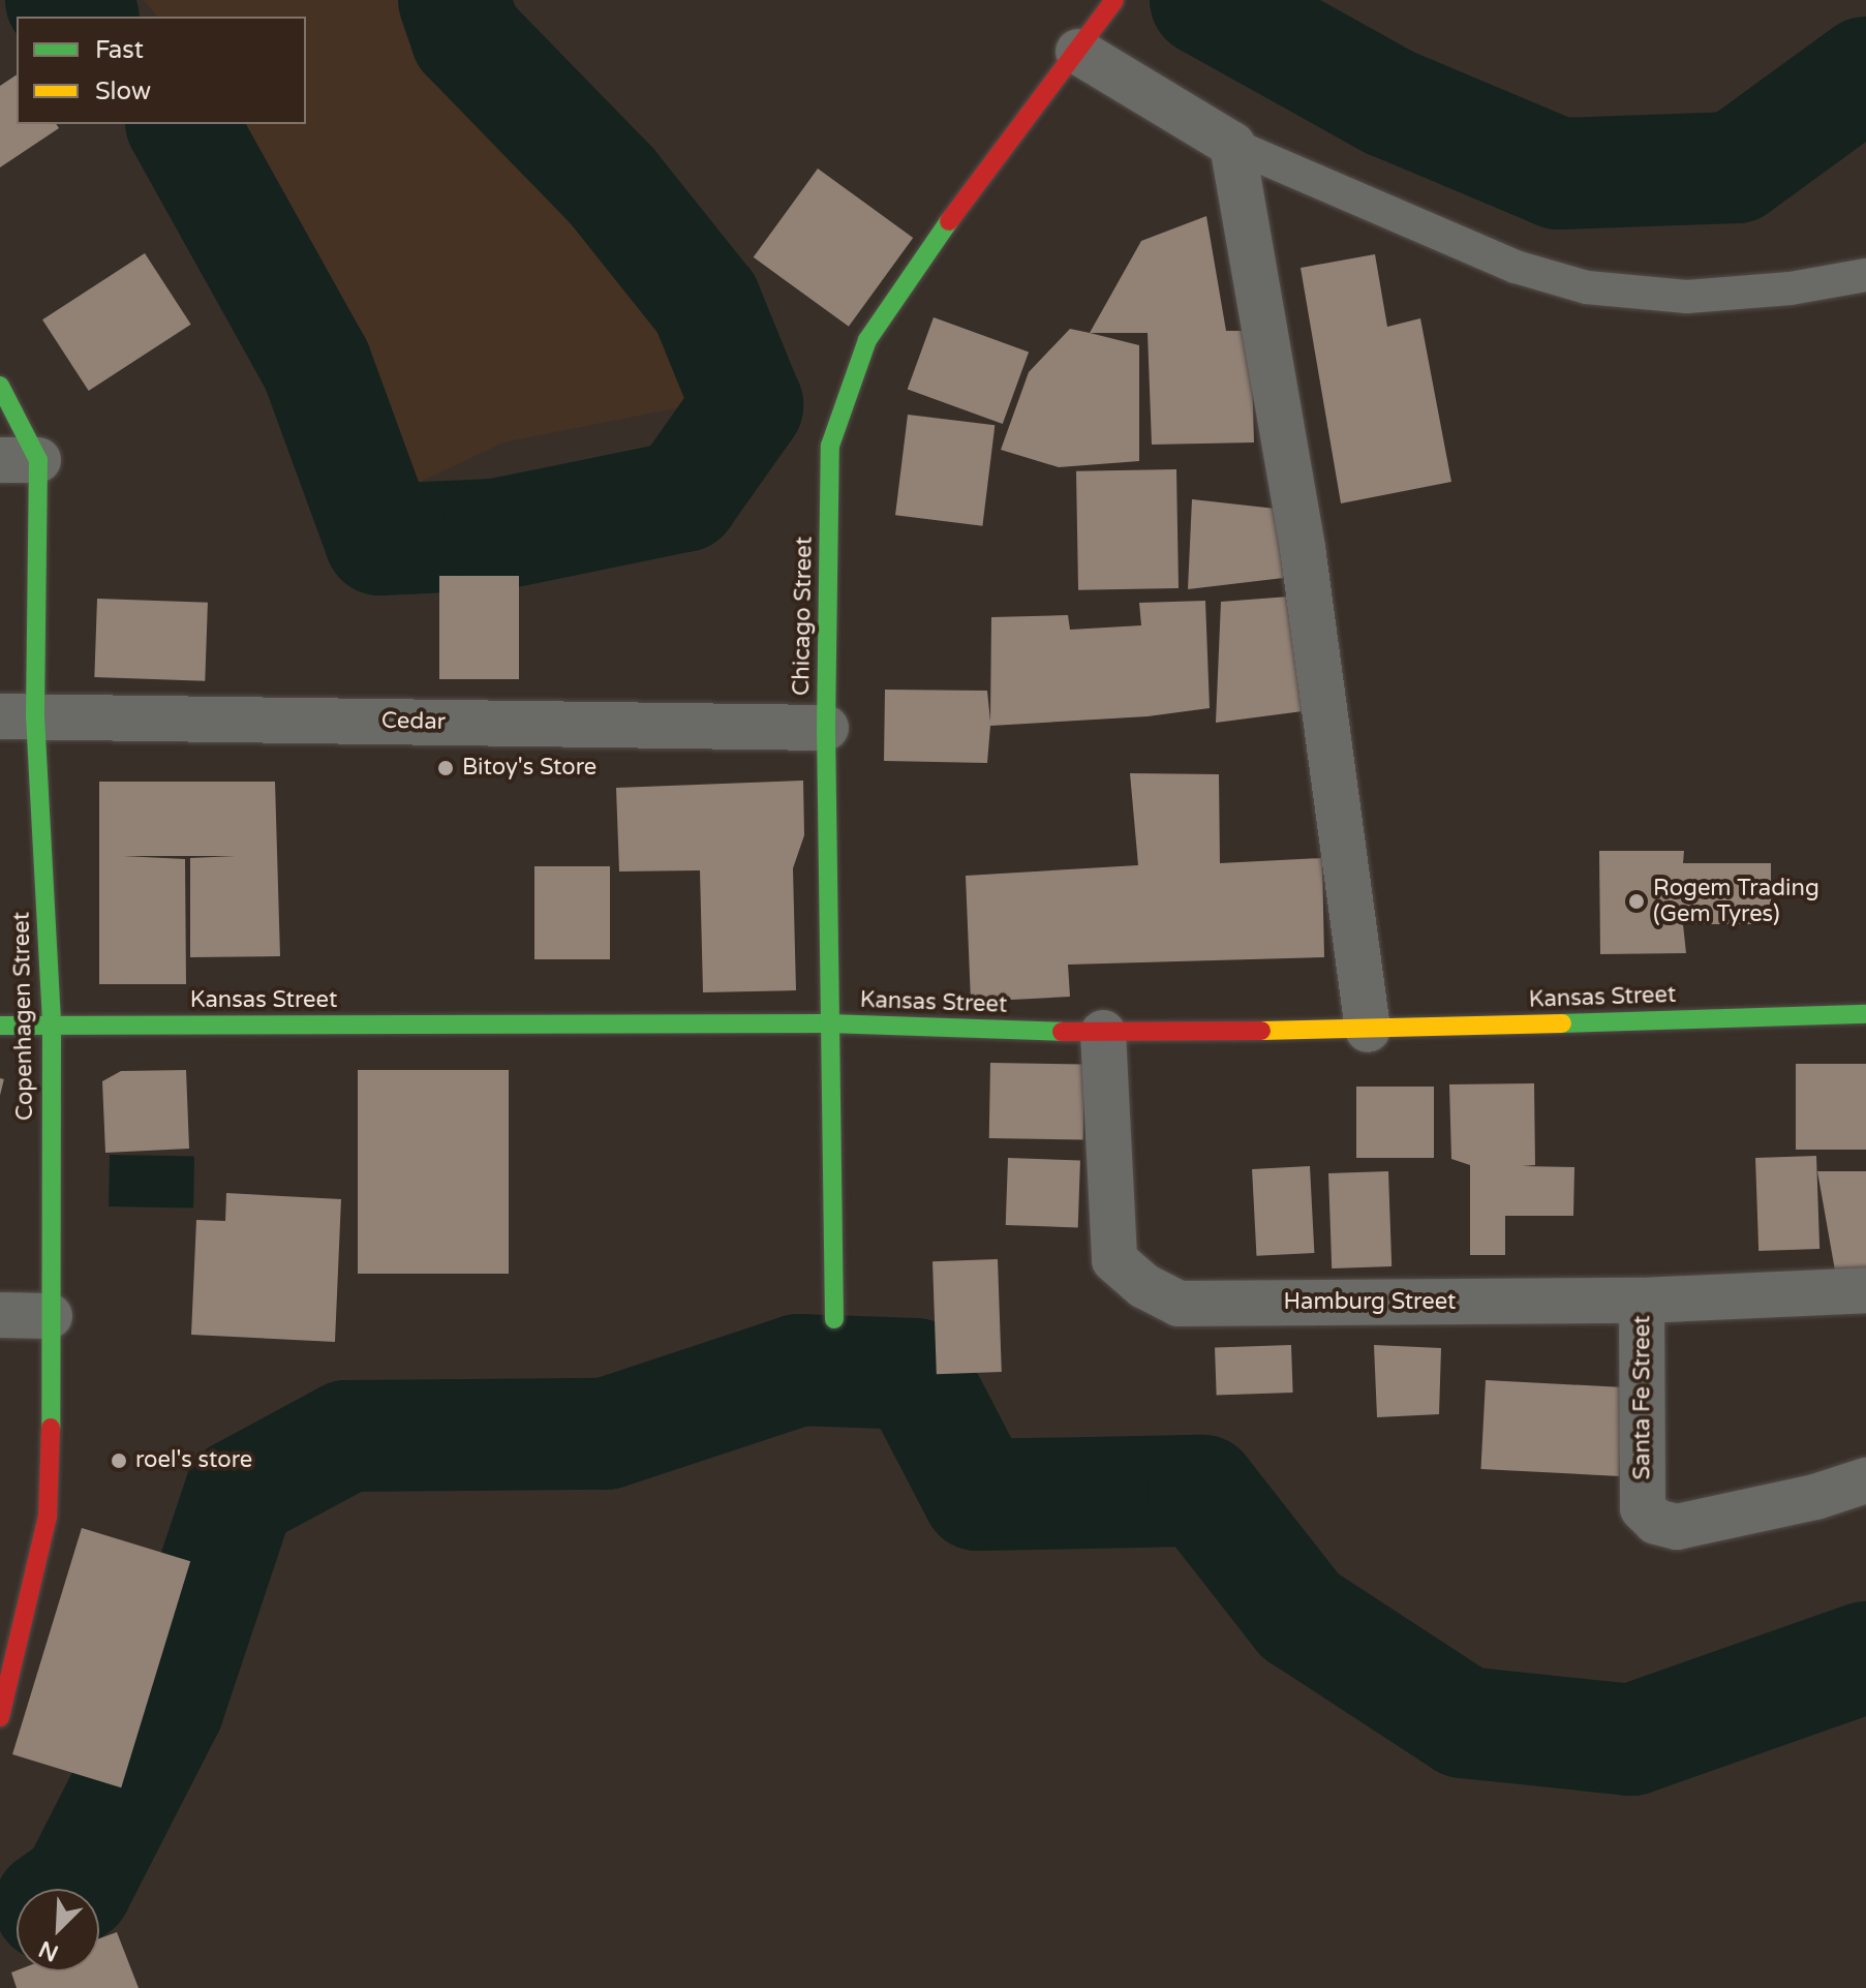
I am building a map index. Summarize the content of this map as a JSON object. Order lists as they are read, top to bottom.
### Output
{
  "streets": {
    "street": [
      "Chicago Street",
      "Cedar",
      "Kansas Street",
      "Copenhagen Street",
      "Hamburg Street",
      "Santa Fe Street"
    ]
  },
  "crossings": [
    ["Chicago Street", "Cedar"],
    ["Chicago Street", "Kansas Street"],
    ["Cedar", "Copenhagen Street"],
    ["Kansas Street", "Copenhagen Street"],
    ["Kansas Street", "Hamburg Street"],
    ["Hamburg Street", "Santa Fe Street"]
  ],
  "places": ["Bitoy's Store", "Rogem Trading (Gem Tyres)", "roel's store"],
  "legend": ["Fast", "Slow"],
  "north": "bottom left"
}
